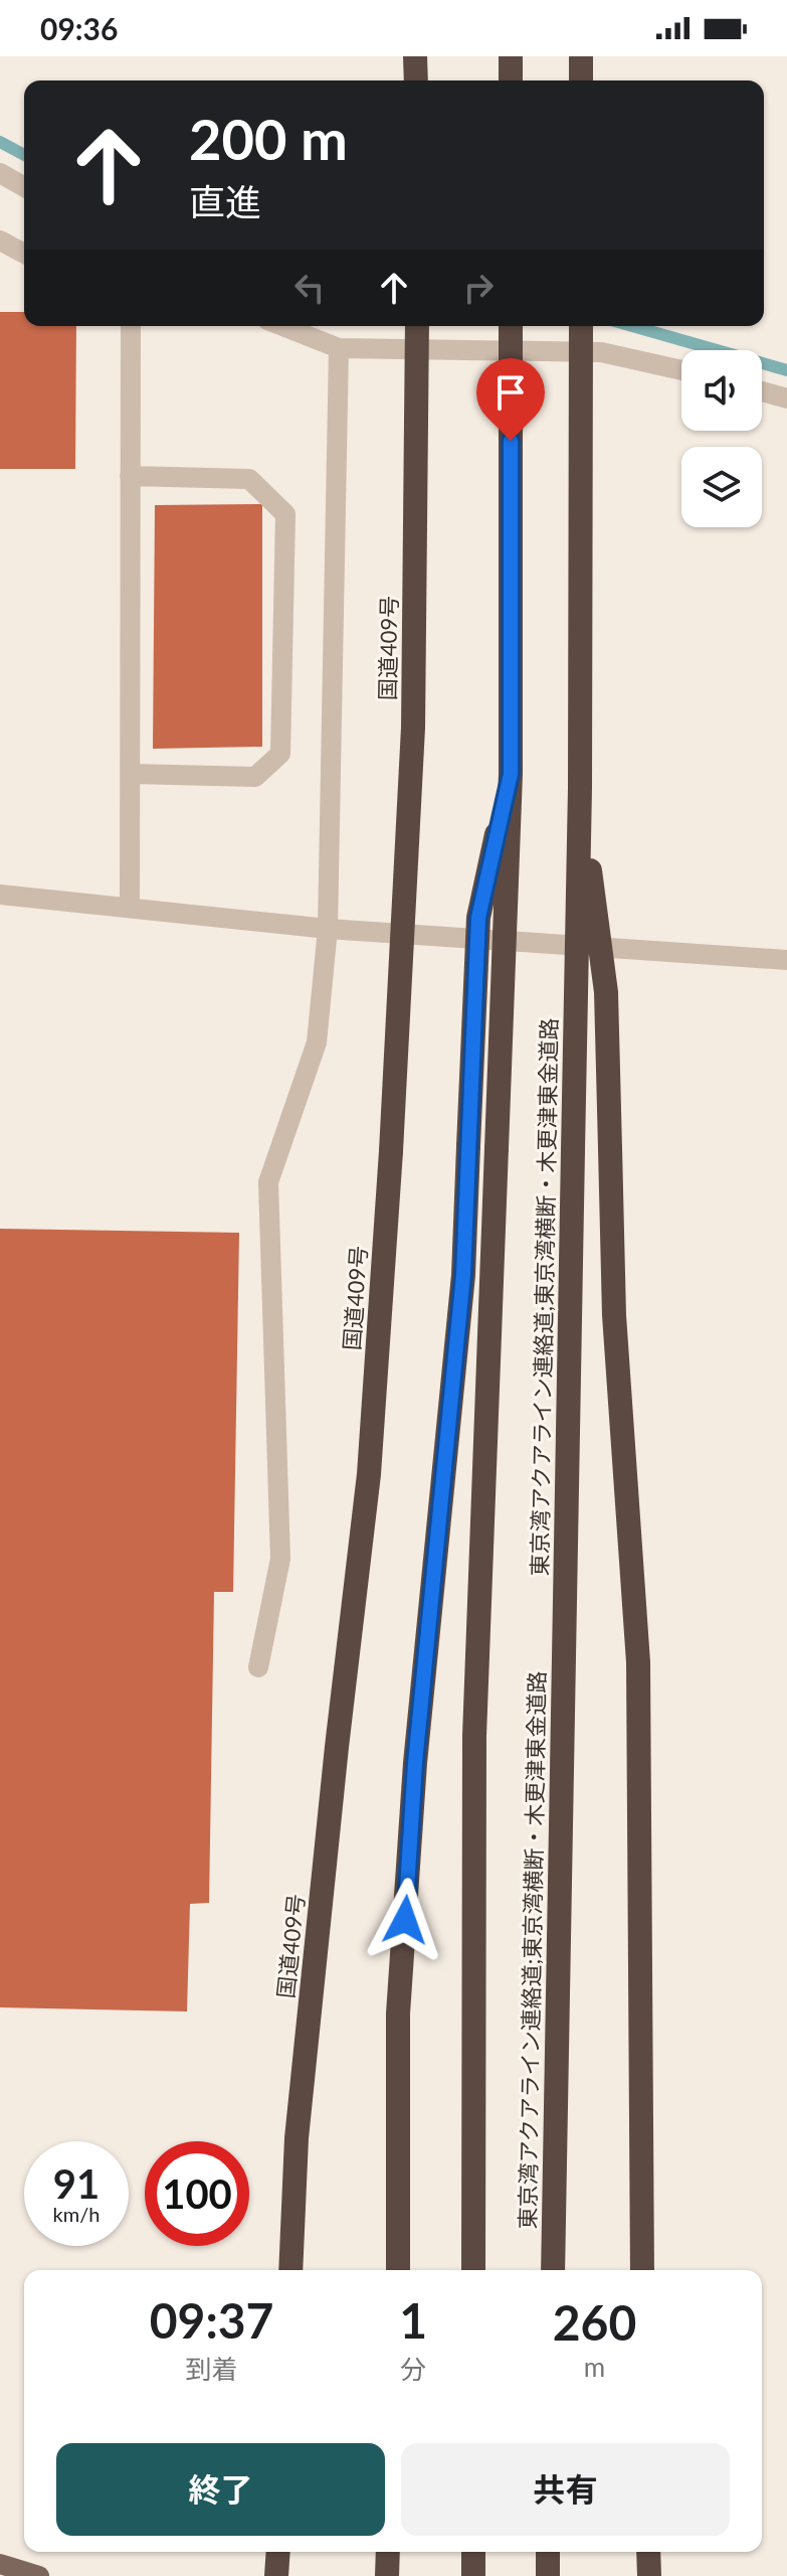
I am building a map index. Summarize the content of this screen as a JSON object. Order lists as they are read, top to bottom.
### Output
{
  "streets": {
    "highway": ["国道409号", "東京湾アクアライン連絡道;東京湾横断・木更津東金道路"]
  },
  "page": {
    "status": "09:36",
    "turn": ["200 m", "直進"],
    "speed": "91 km/h",
    "limit": "100",
    "eta": [
      "09:37",
      "到着",
      "1",
      "分",
      "260",
      "m"
    ],
    "buttons": ["終了", "共有"]
  }
}
